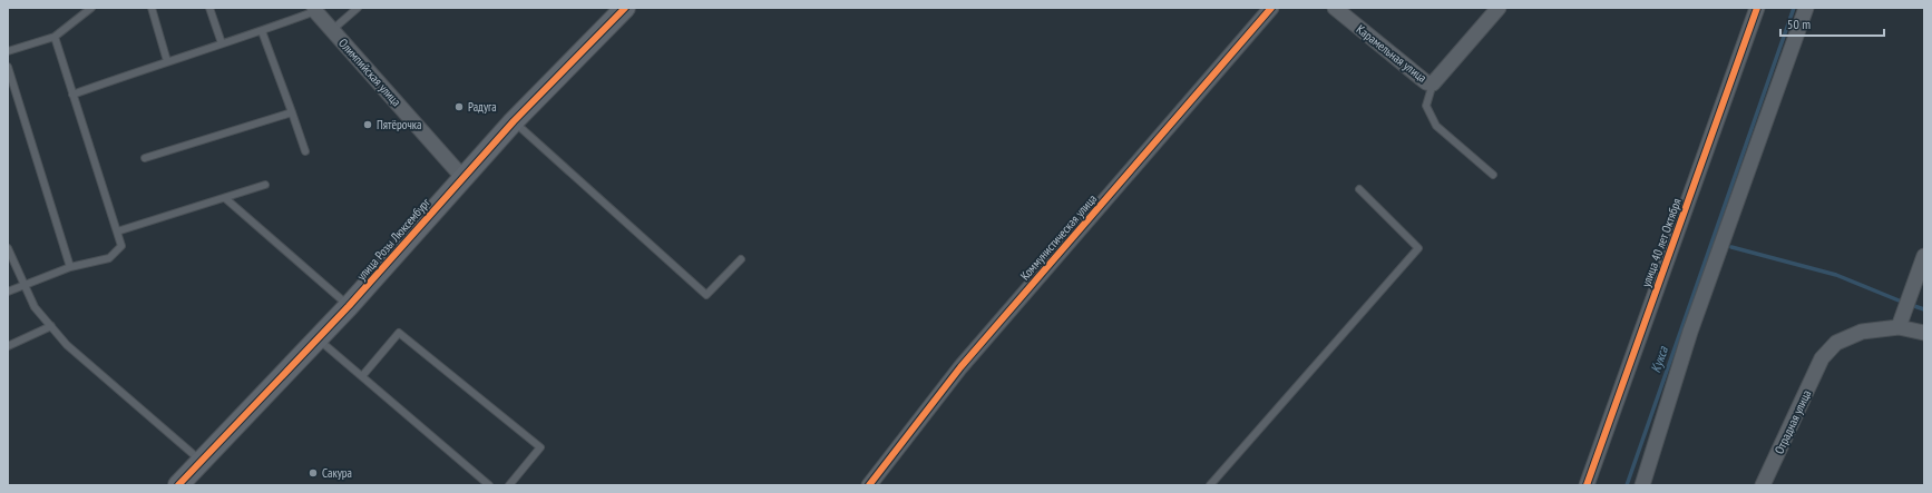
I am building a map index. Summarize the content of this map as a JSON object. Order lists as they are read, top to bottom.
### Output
{
  "streets": {
    "street": [
      "Карамельная улица",
      "Олимпийская улица",
      "Коммунистическая улица",
      "улица Розы Люксембург",
      "улица 40 лет Октября",
      "Отрадная улица"
    ]
  },
  "crossings": [
    ["Олимпийская улица", "улица Розы Люксембург"]
  ],
  "water": ["Кукса"],
  "places": ["Радуга", "Пятёрочка", "Сакура"],
  "scale_bar": "50 m"
}
